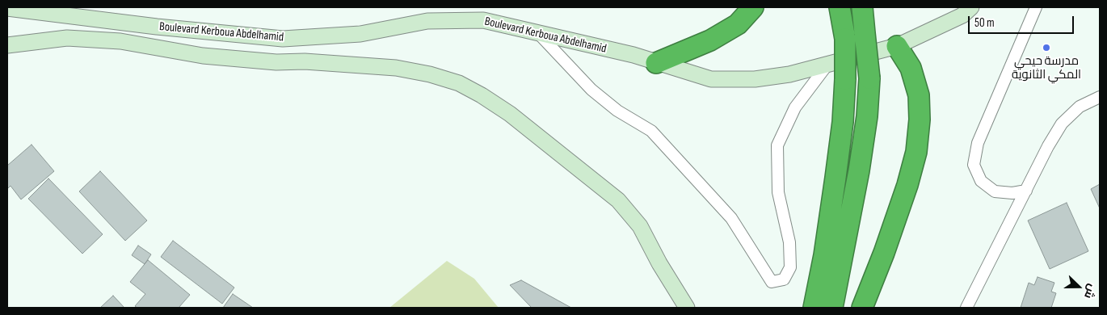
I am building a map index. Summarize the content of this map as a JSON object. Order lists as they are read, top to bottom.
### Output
{
  "streets": {
    "main road": ["Boulevard Kerboua Abdelhamid"]
  },
  "places": ["مدرسة حيحي المكي الثانوية"],
  "scale_bar": "50 m",
  "north": "right"
}
